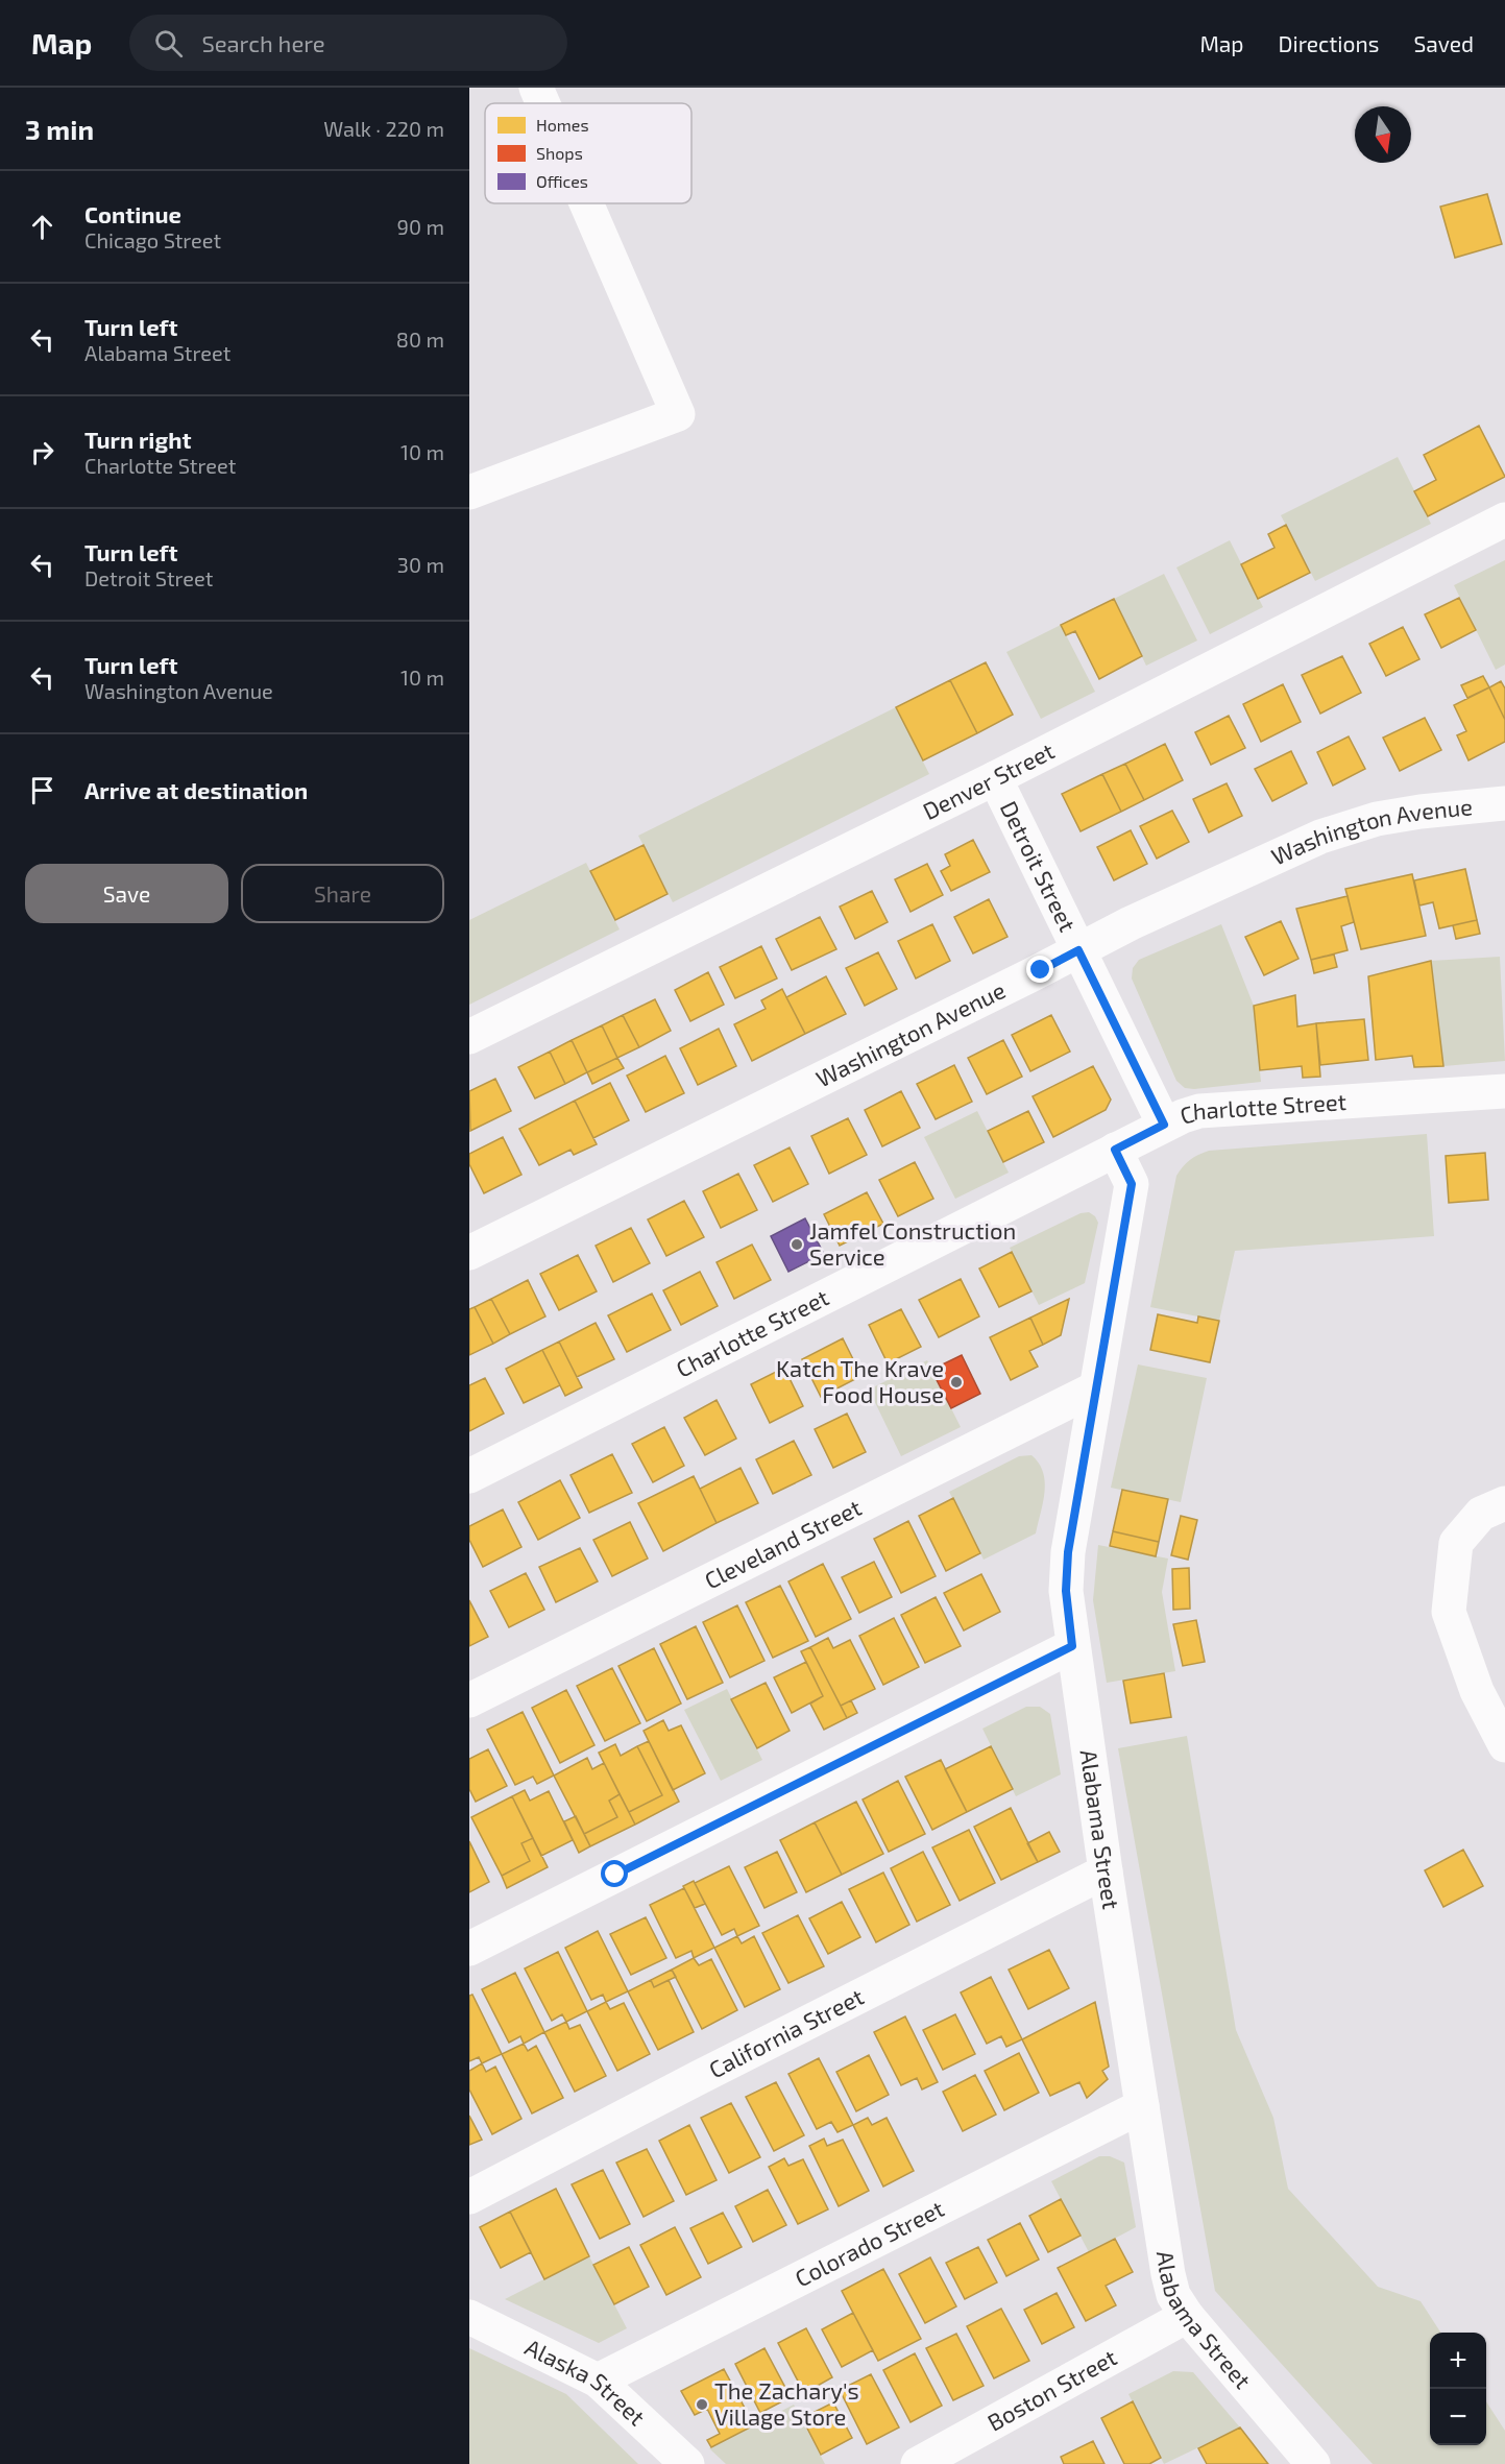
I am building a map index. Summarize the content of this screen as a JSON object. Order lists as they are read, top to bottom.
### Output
{
  "streets": {
    "street": [
      "Denver Street",
      "Washington Avenue",
      "Detroit Street",
      "Charlotte Street",
      "Cleveland Street",
      "Alabama Street",
      "California Street",
      "Colorado Street",
      "Alaska Street",
      "Boston Street"
    ]
  },
  "crossings": [
    ["Denver Street", "Detroit Street"],
    ["Washington Avenue", "Detroit Street"],
    ["Detroit Street", "Charlotte Street"],
    ["Charlotte Street", "Alabama Street"],
    ["Cleveland Street", "Alabama Street"],
    ["Alabama Street", "California Street"],
    ["Alabama Street", "Colorado Street"],
    ["Alabama Street", "Boston Street"],
    ["Colorado Street", "Alaska Street"]
  ],
  "places": ["Jamfel Construction Service", "Katch The Krave Food House", "The Zachary's Village Store"],
  "legend": ["Homes", "Shops", "Offices"],
  "north": "bottom",
  "page": {
    "header": "Map",
    "search": "Search here",
    "nav": ["Map", "Directions", "Saved"],
    "heading": ["3 min", "Walk · 220 m"],
    "list": [
      ["Continue", "Chicago Street", "90 m"],
      ["Turn left", "Alabama Street", "80 m"],
      ["Turn right", "Charlotte Street", "10 m"],
      ["Turn left", "Detroit Street", "30 m"],
      ["Turn left", "Washington Avenue", "10 m"],
      "Arrive at destination"
    ],
    "buttons": ["Save", "Share"],
    "map_buttons": ["+", "−"]
  }
}
